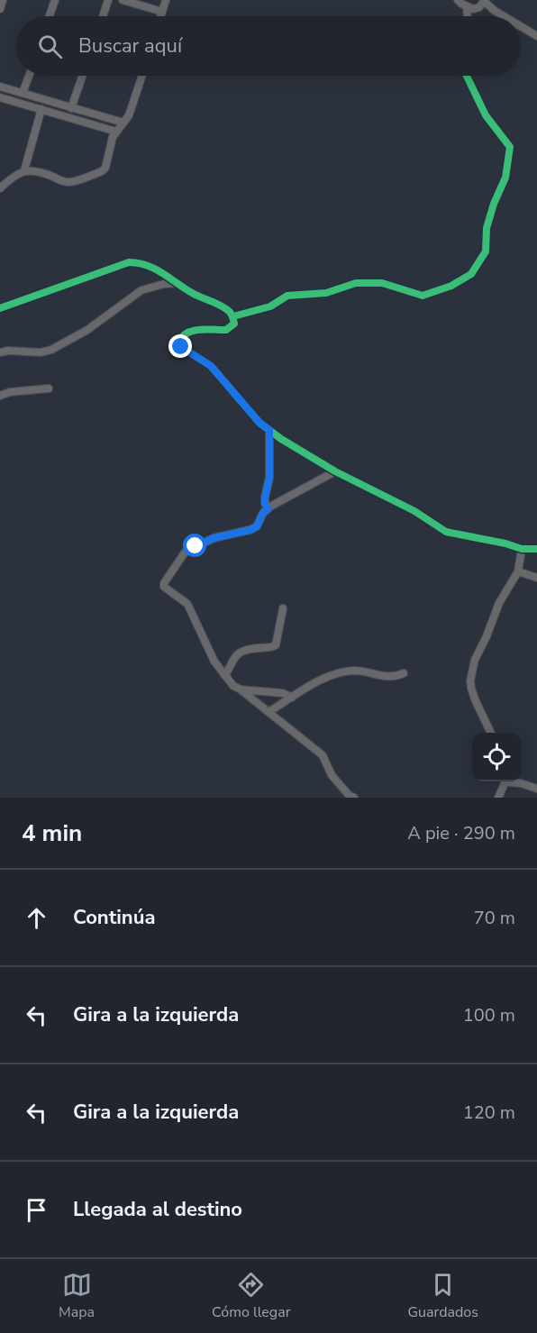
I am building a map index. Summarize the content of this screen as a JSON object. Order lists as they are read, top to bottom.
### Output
{
  "page": {
    "search": "Buscar aquí",
    "heading": ["4 min", "A pie · 290 m"],
    "list": [
      ["Continúa", "70 m"],
      ["Gira a la izquierda", "100 m"],
      ["Gira a la izquierda", "120 m"],
      "Llegada al destino"
    ],
    "nav": ["Mapa", "Cómo llegar", "Guardados"]
  }
}
